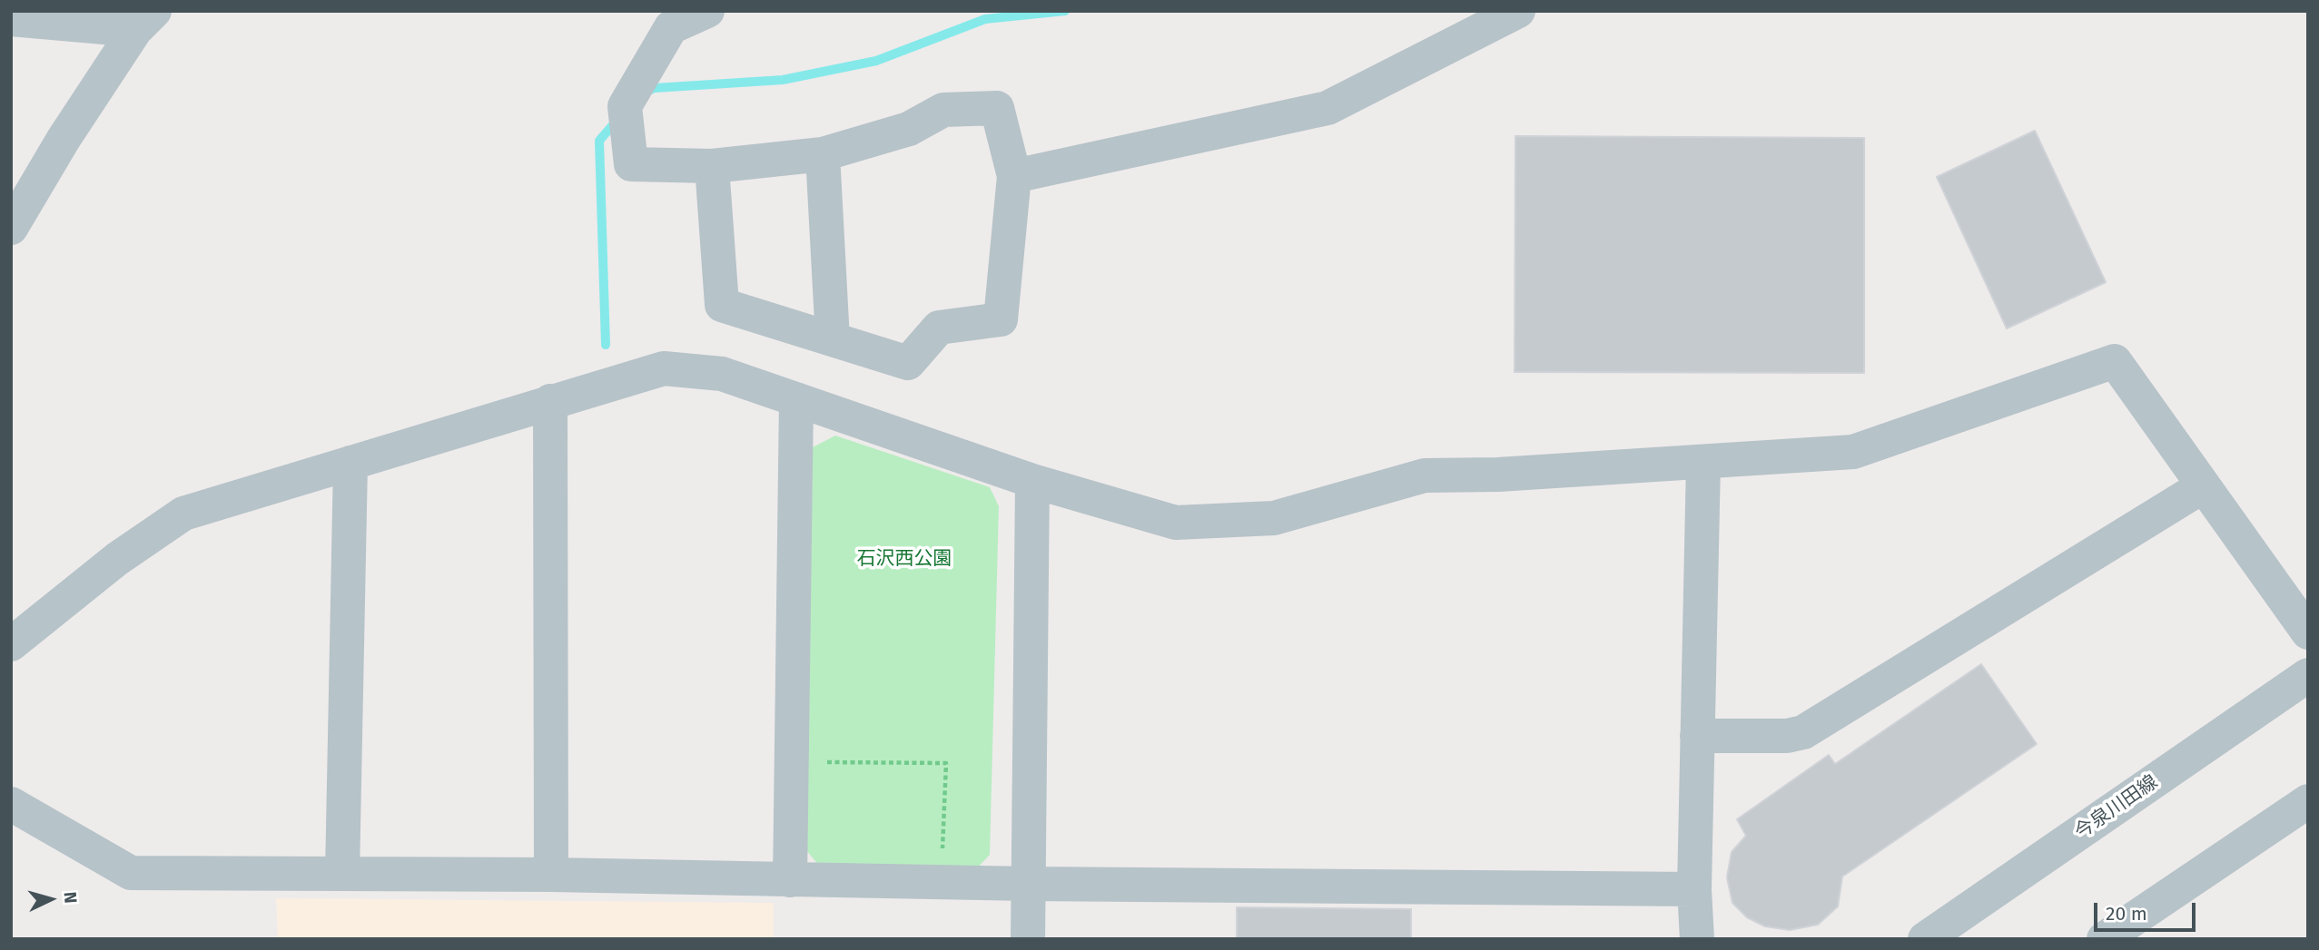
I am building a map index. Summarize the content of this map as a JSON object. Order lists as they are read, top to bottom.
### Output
{
  "streets": {
    "street": ["今泉川田線"]
  },
  "parks": ["石沢西公園"],
  "scale_bar": "20 m",
  "north": "right"
}
